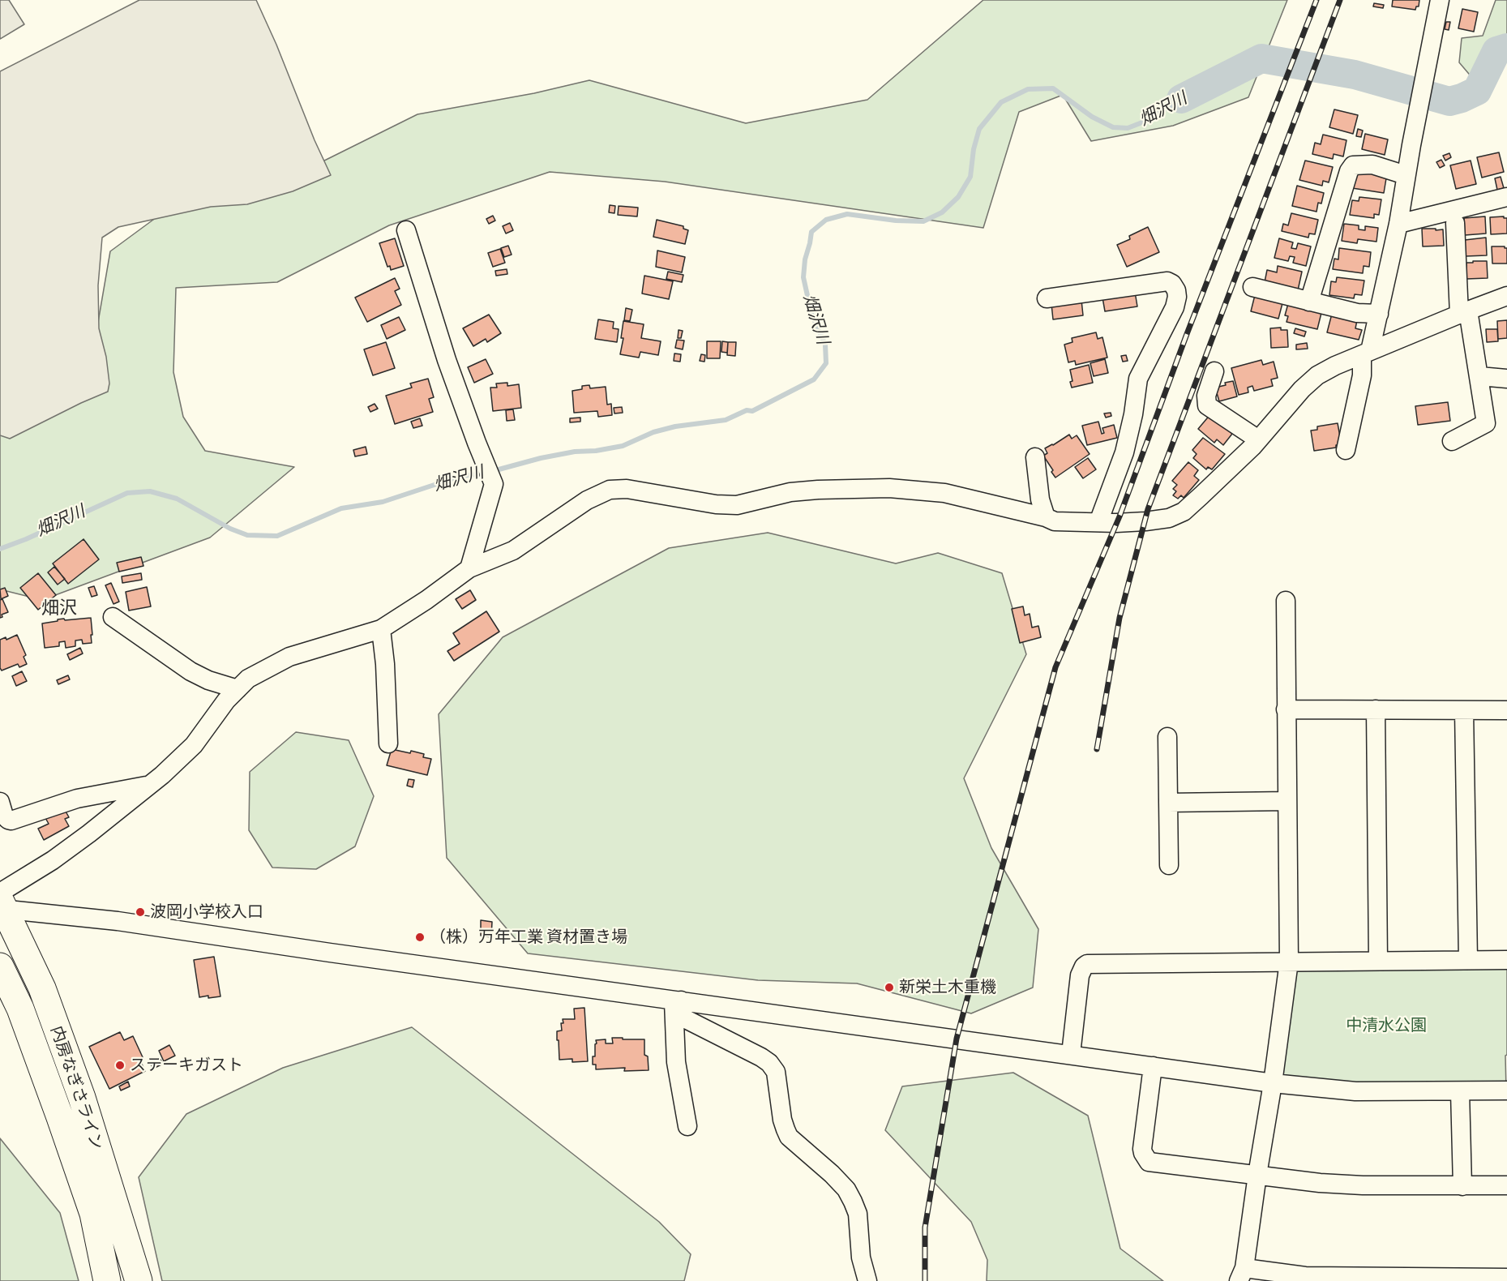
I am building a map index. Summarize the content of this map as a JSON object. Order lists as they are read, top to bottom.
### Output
{
  "streets": {
    "highway": ["内房なぎさライン"]
  },
  "districts": ["畑沢"],
  "water": ["畑沢川"],
  "parks": ["中清水公園"],
  "places": [
    "波岡小学校入口",
    "（株）万年工業 資材置き場",
    "新栄土木重機",
    "ステーキガスト"
  ]
}
